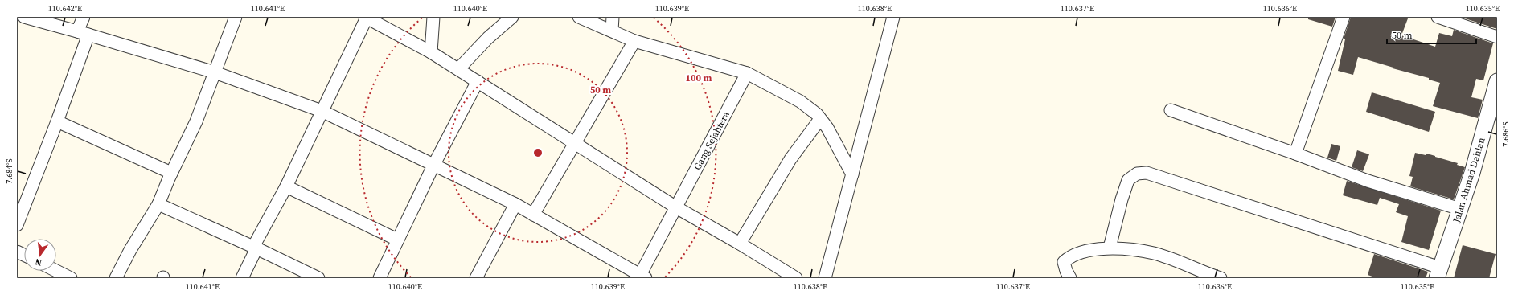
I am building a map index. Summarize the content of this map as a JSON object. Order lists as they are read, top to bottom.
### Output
{
  "streets": {
    "street": ["Gang Sejahtera", "Jalan Ahmad Dahlan"]
  },
  "scale_bar": "50 m",
  "north": "bottom",
  "coordinates": [
    "110.642°E",
    "110.641°E",
    "110.640°E",
    "110.639°E",
    "110.638°E",
    "110.637°E",
    "110.636°E",
    "110.635°E",
    "7.686°S",
    "7.684°S"
  ],
  "rings": ["100 m", "50 m"]
}
